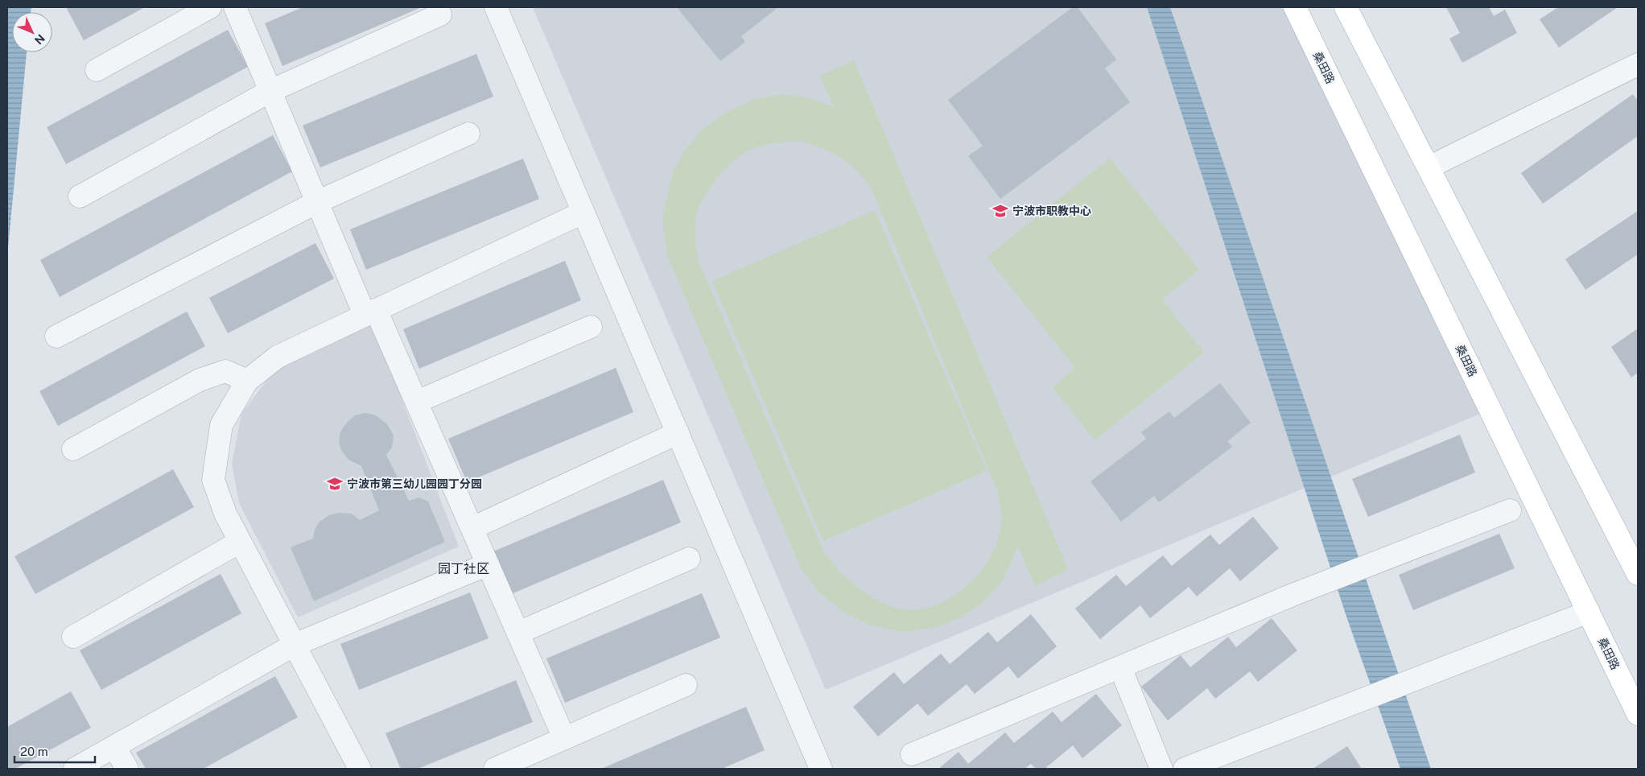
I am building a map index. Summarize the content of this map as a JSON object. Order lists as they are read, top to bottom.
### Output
{
  "streets": {
    "main road": ["桑田路"]
  },
  "districts": ["园丁社区"],
  "places": {
    "school or university": ["宁波市职教中心", "宁波市第三幼儿园园丁分园"]
  },
  "scale_bar": "20 m",
  "north": "bottom right"
}
